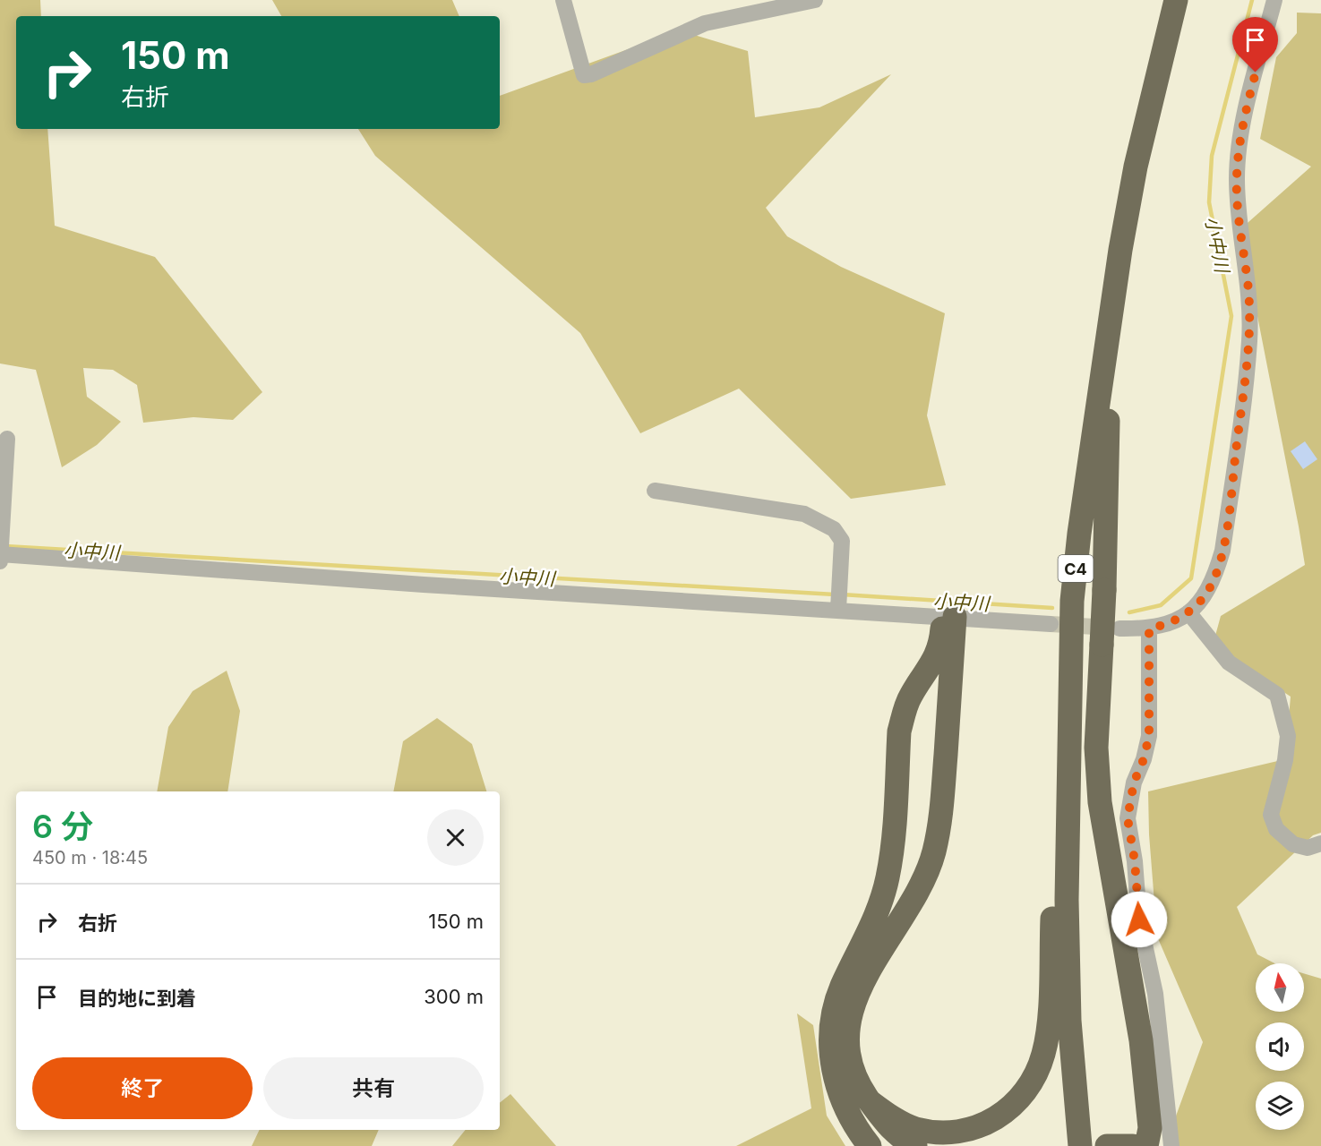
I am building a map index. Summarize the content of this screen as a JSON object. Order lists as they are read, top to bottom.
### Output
{
  "streets": {
    "highway": ["C4"]
  },
  "water": ["小中川"],
  "north": "top",
  "page": {
    "turn": ["150 m", "右折"],
    "heading": ["6 分", "450 m · 18:45"],
    "list": [
      {
        "name": "右折",
        "value": "150 m"
      },
      {
        "name": "目的地に到着",
        "value": "300 m"
      }
    ],
    "buttons": ["終了", "共有"]
  }
}
